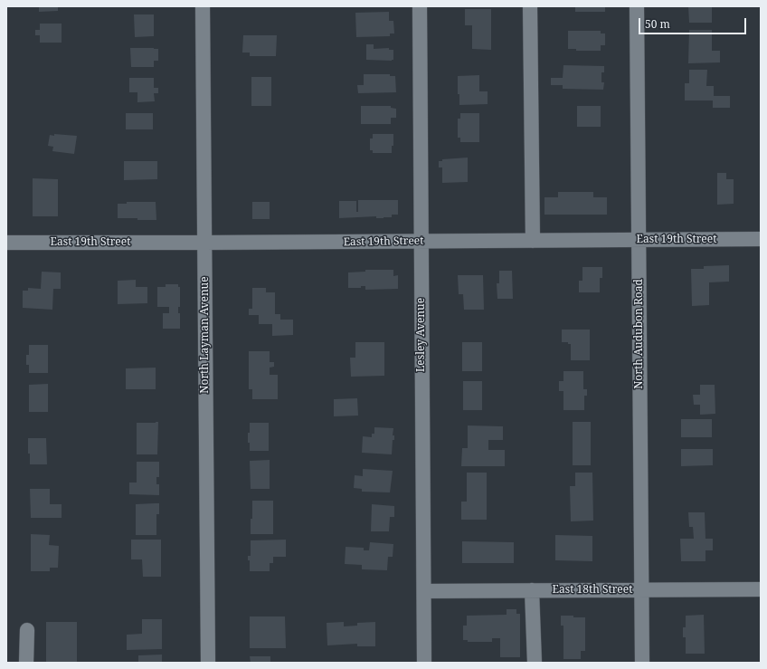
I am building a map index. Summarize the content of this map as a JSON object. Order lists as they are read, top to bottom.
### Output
{
  "streets": {
    "street": [
      "East 19th Street",
      "North Audubon Road",
      "North Layman Avenue",
      "Lesley Avenue",
      "East 18th Street"
    ]
  },
  "crossings": [
    ["East 19th Street", "North Audubon Road"],
    ["East 19th Street", "North Layman Avenue"],
    ["East 19th Street", "Lesley Avenue"],
    ["North Audubon Road", "East 18th Street"],
    ["Lesley Avenue", "East 18th Street"]
  ],
  "scale_bar": "50 m"
}
